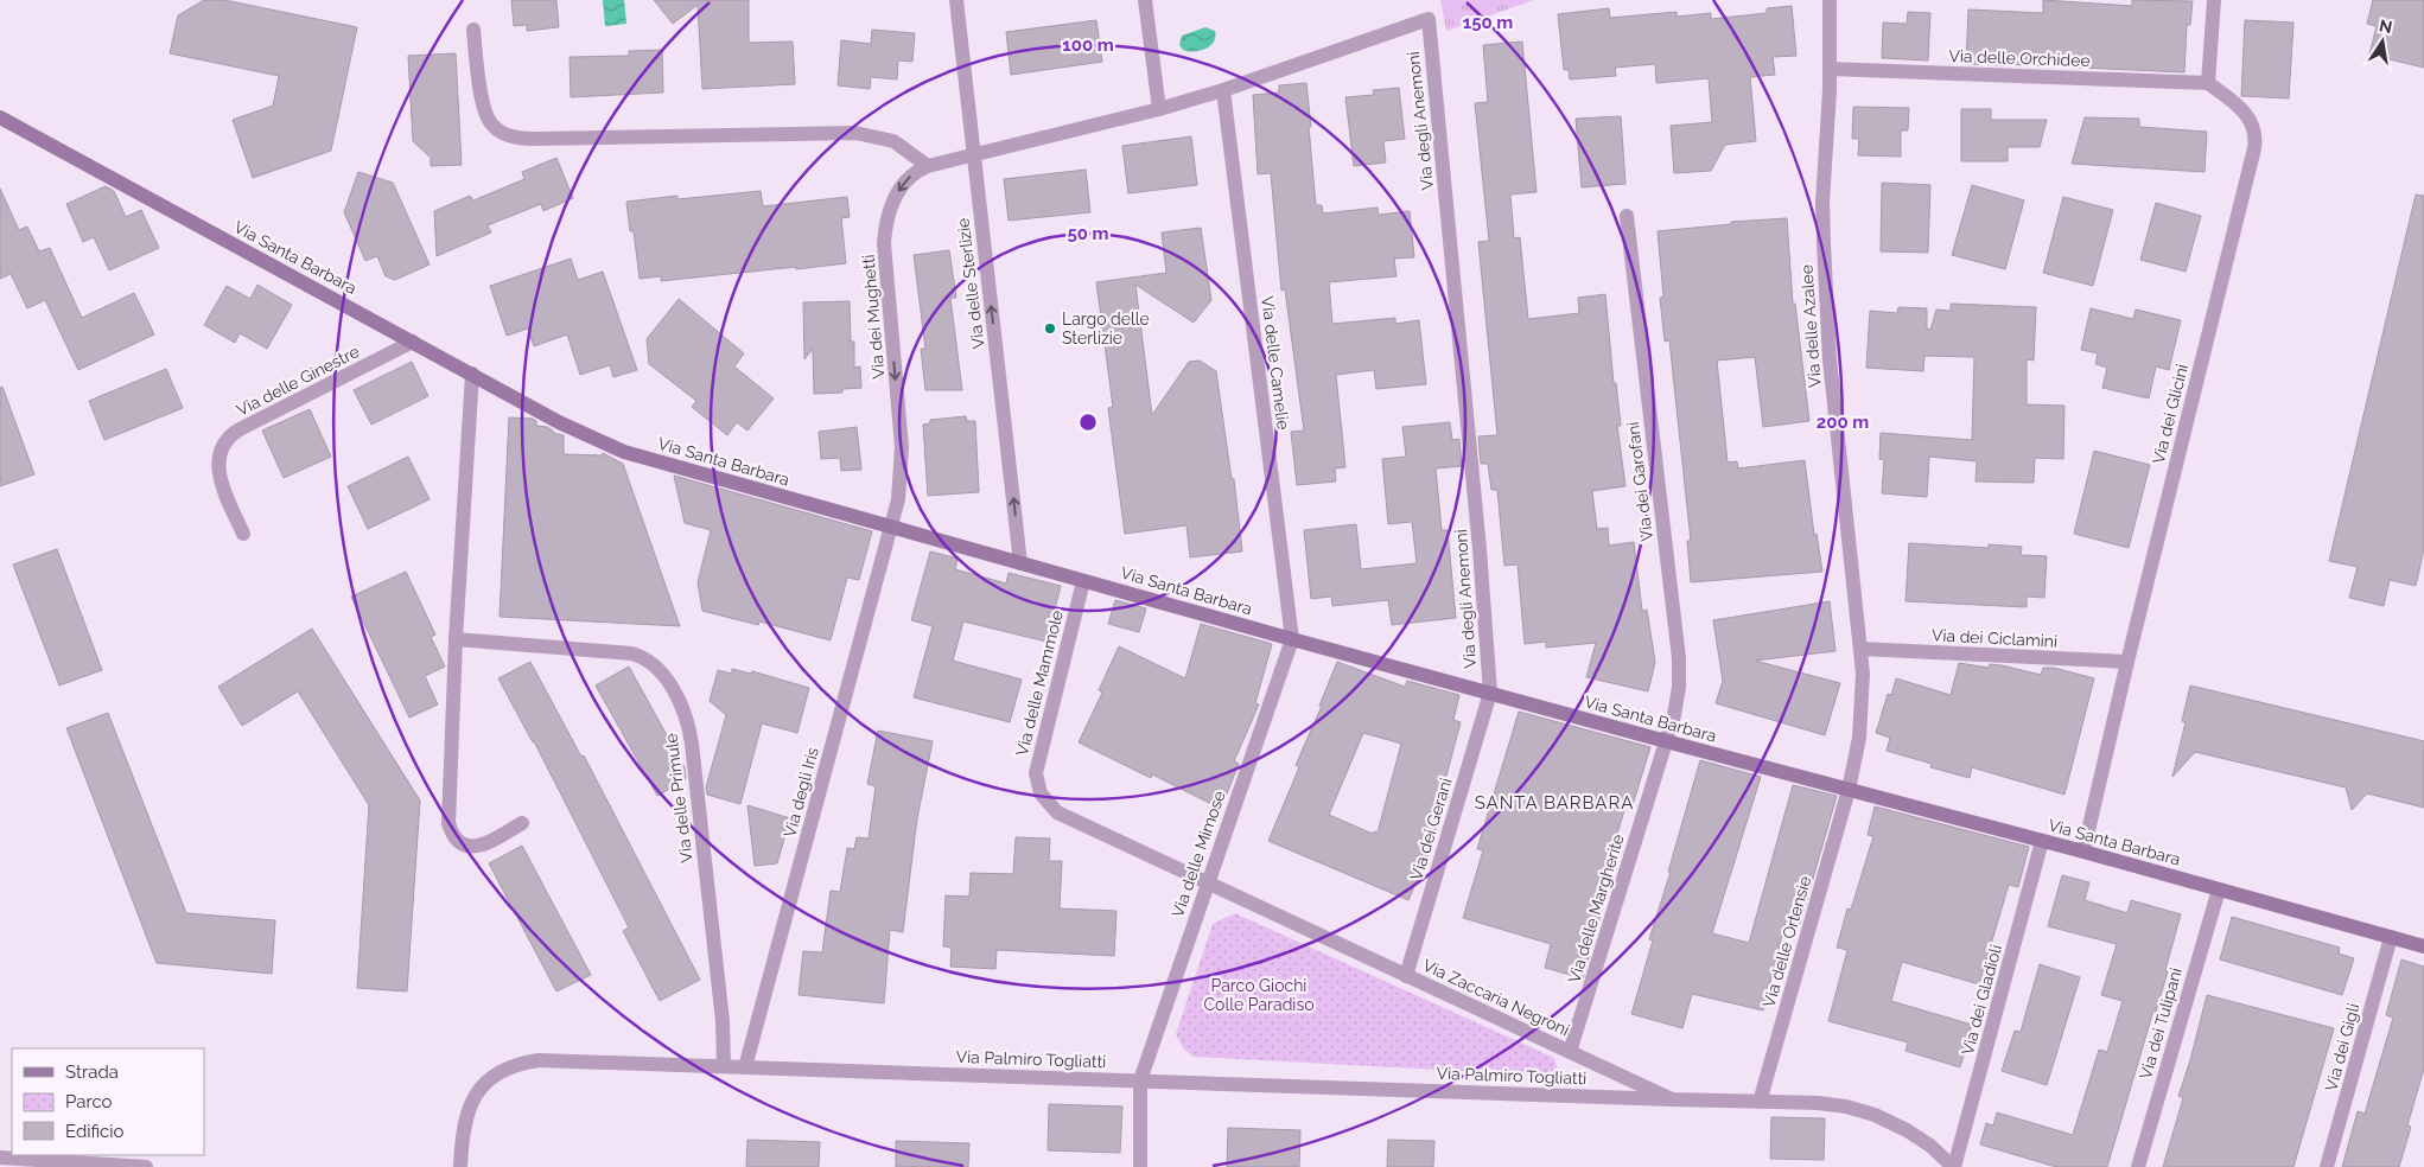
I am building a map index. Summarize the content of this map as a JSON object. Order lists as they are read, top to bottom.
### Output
{
  "streets": {
    "street": [
      "Via delle Orchidee",
      "Via degli Anemoni",
      "Via Santa Barbara",
      "Via delle Sterlizie",
      "Via dei Mughetti",
      "Via delle Azalee",
      "Via delle Camelie",
      "Via delle Ginestre",
      "Via dei Glicini",
      "Via dei Garofani",
      "Via dei Ciclamini",
      "Via delle Mammole",
      "Via degli Iris",
      "Via delle Primule",
      "Via dei Gerani",
      "Via delle Mimose",
      "Via delle Margherite",
      "Via delle Ortensie",
      "Via Zaccaria Negroni",
      "Via dei Gladioli",
      "Via dei Tulipani",
      "Via dei Gigli",
      "Via Palmiro Togliatti"
    ]
  },
  "crossings": [
    ["Via delle Orchidee", "Via delle Azalee"],
    ["Via delle Orchidee", "Via dei Glicini"],
    ["Via degli Anemoni", "Via Santa Barbara"],
    ["Via degli Anemoni", "Via delle Sterlizie"],
    ["Via degli Anemoni", "Via dei Mughetti"],
    ["Via degli Anemoni", "Via delle Camelie"],
    ["Via degli Anemoni", "Via dei Gerani"],
    ["Via Santa Barbara", "Via delle Sterlizie"],
    ["Via Santa Barbara", "Via dei Mughetti"],
    ["Via Santa Barbara", "Via delle Azalee"],
    ["Via Santa Barbara", "Via delle Camelie"],
    ["Via Santa Barbara", "Via delle Ginestre"],
    ["Via Santa Barbara", "Via dei Glicini"],
    ["Via Santa Barbara", "Via dei Garofani"],
    ["Via Santa Barbara", "Via delle Mammole"],
    ["Via Santa Barbara", "Via degli Iris"],
    ["Via Santa Barbara", "Via dei Gerani"],
    ["Via Santa Barbara", "Via delle Mimose"],
    ["Via Santa Barbara", "Via delle Margherite"],
    ["Via Santa Barbara", "Via delle Ortensie"],
    ["Via Santa Barbara", "Via dei Gladioli"],
    ["Via Santa Barbara", "Via dei Tulipani"],
    ["Via Santa Barbara", "Via dei Gigli"],
    ["Via delle Sterlizie", "Via dei Mughetti"],
    ["Via dei Mughetti", "Via degli Iris"],
    ["Via delle Azalee", "Via dei Ciclamini"],
    ["Via delle Azalee", "Via delle Ortensie"],
    ["Via delle Camelie", "Via delle Mimose"],
    ["Via dei Glicini", "Via dei Ciclamini"],
    ["Via dei Garofani", "Via delle Margherite"],
    ["Via delle Mammole", "Via Zaccaria Negroni"],
    ["Via degli Iris", "Via Palmiro Togliatti"],
    ["Via delle Primule", "Via Palmiro Togliatti"],
    ["Via dei Gerani", "Via Zaccaria Negroni"],
    ["Via delle Mimose", "Via Zaccaria Negroni"],
    ["Via delle Mimose", "Via Palmiro Togliatti"],
    ["Via delle Margherite", "Via Zaccaria Negroni"],
    ["Via delle Ortensie", "Via Zaccaria Negroni"],
    ["Via Zaccaria Negroni", "Via dei Gladioli"],
    ["Via Zaccaria Negroni", "Via Palmiro Togliatti"]
  ],
  "one_way": ["Via delle Sterlizie", "Via dei Mughetti"],
  "districts": ["SANTA BARBARA"],
  "parks": ["Parco Giochi Colle Paradiso"],
  "places": ["Largo delle Sterlizie"],
  "legend": ["Strada", "Parco", "Edificio"],
  "north": "top",
  "rings": [
    "150 m",
    "100 m",
    "50 m",
    "200 m"
  ]
}
